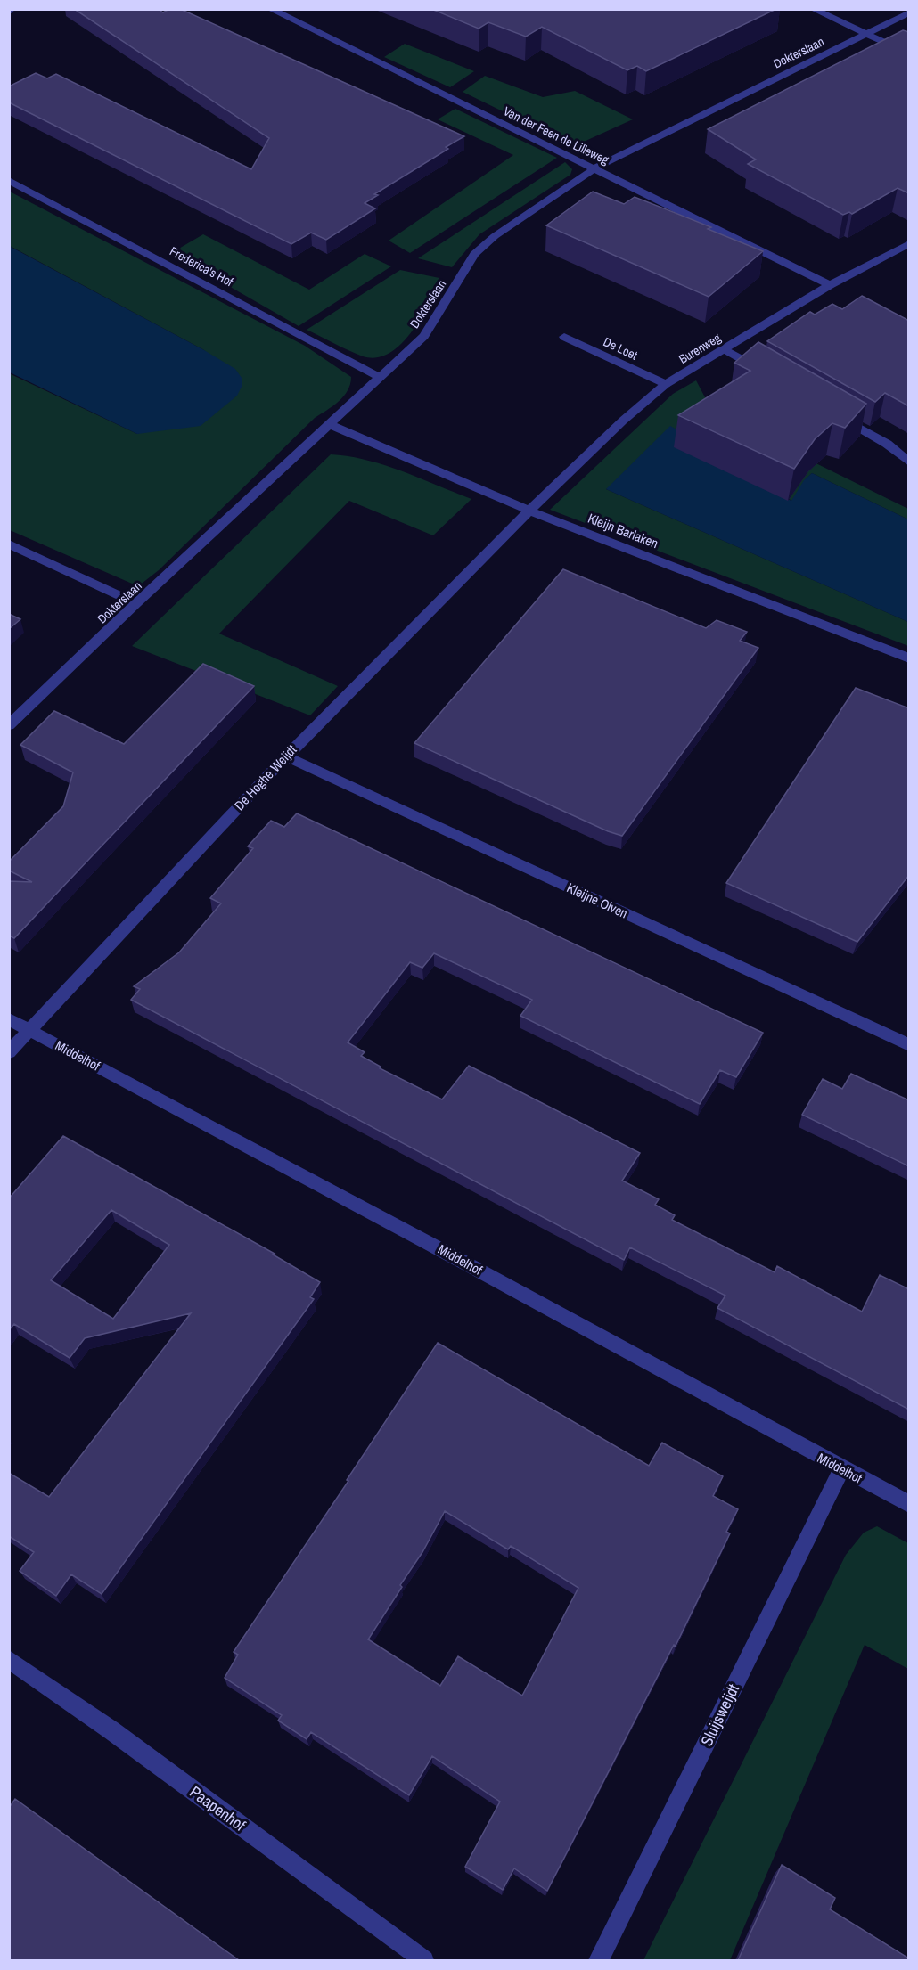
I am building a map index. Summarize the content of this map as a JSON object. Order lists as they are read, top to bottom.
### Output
{
  "streets": {
    "street": [
      "Dokterslaan",
      "Van der Feen de Lilleweg",
      "Frederica's Hof",
      "De Loet",
      "Burenweg",
      "Kleijn Barlaken",
      "De Hoghe Weijdt",
      "Kleijne Olven",
      "Middelhof",
      "Sluijsweijdt",
      "Paapenhof"
    ]
  },
  "crossings": [
    ["Dokterslaan", "Van der Feen de Lilleweg"],
    ["Dokterslaan", "Frederica's Hof"],
    ["Dokterslaan", "Kleijn Barlaken"],
    ["Van der Feen de Lilleweg", "Burenweg"],
    ["De Loet", "Burenweg"],
    ["Burenweg", "Kleijn Barlaken"],
    ["Burenweg", "De Hoghe Weijdt"],
    ["Kleijn Barlaken", "De Hoghe Weijdt"],
    ["De Hoghe Weijdt", "Kleijne Olven"],
    ["De Hoghe Weijdt", "Middelhof"],
    ["Middelhof", "Sluijsweijdt"]
  ]
}
